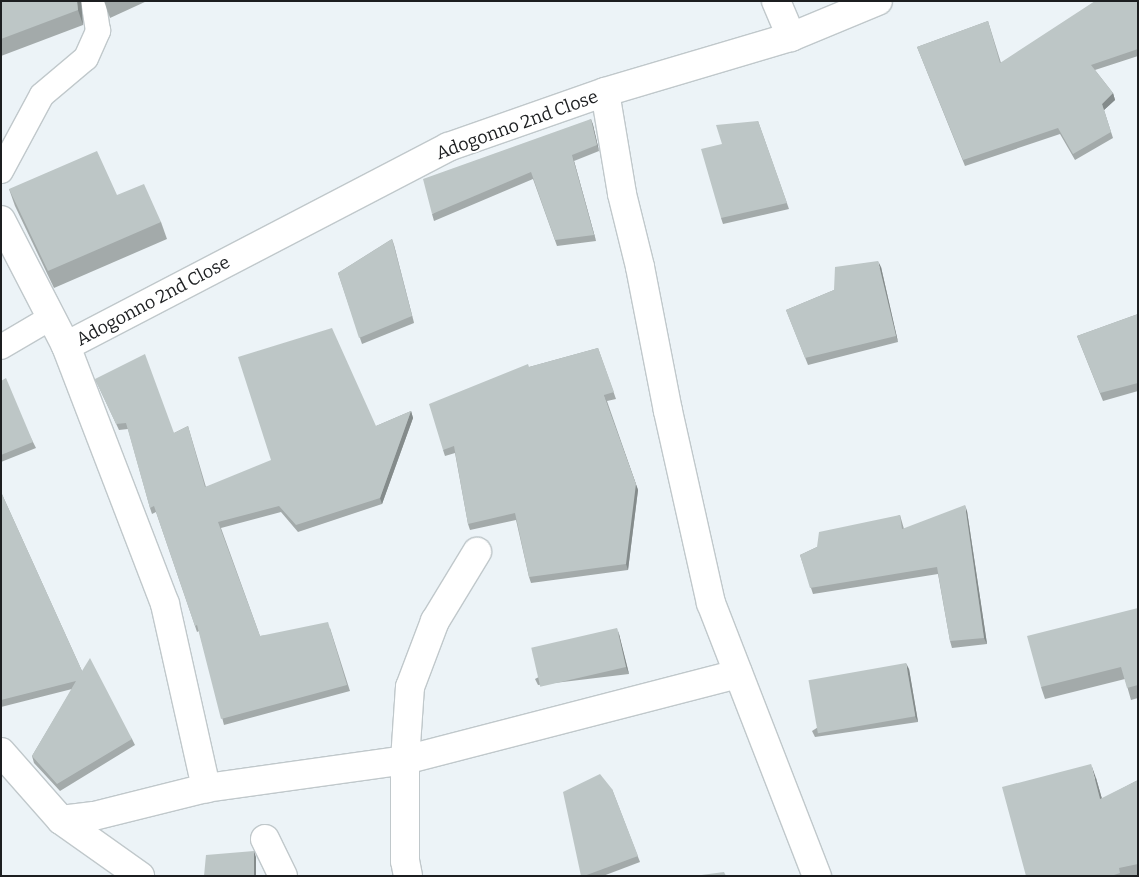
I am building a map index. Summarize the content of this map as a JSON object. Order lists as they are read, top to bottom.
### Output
{
  "streets": {
    "street": ["Adogonno 2nd Close"]
  }
}
